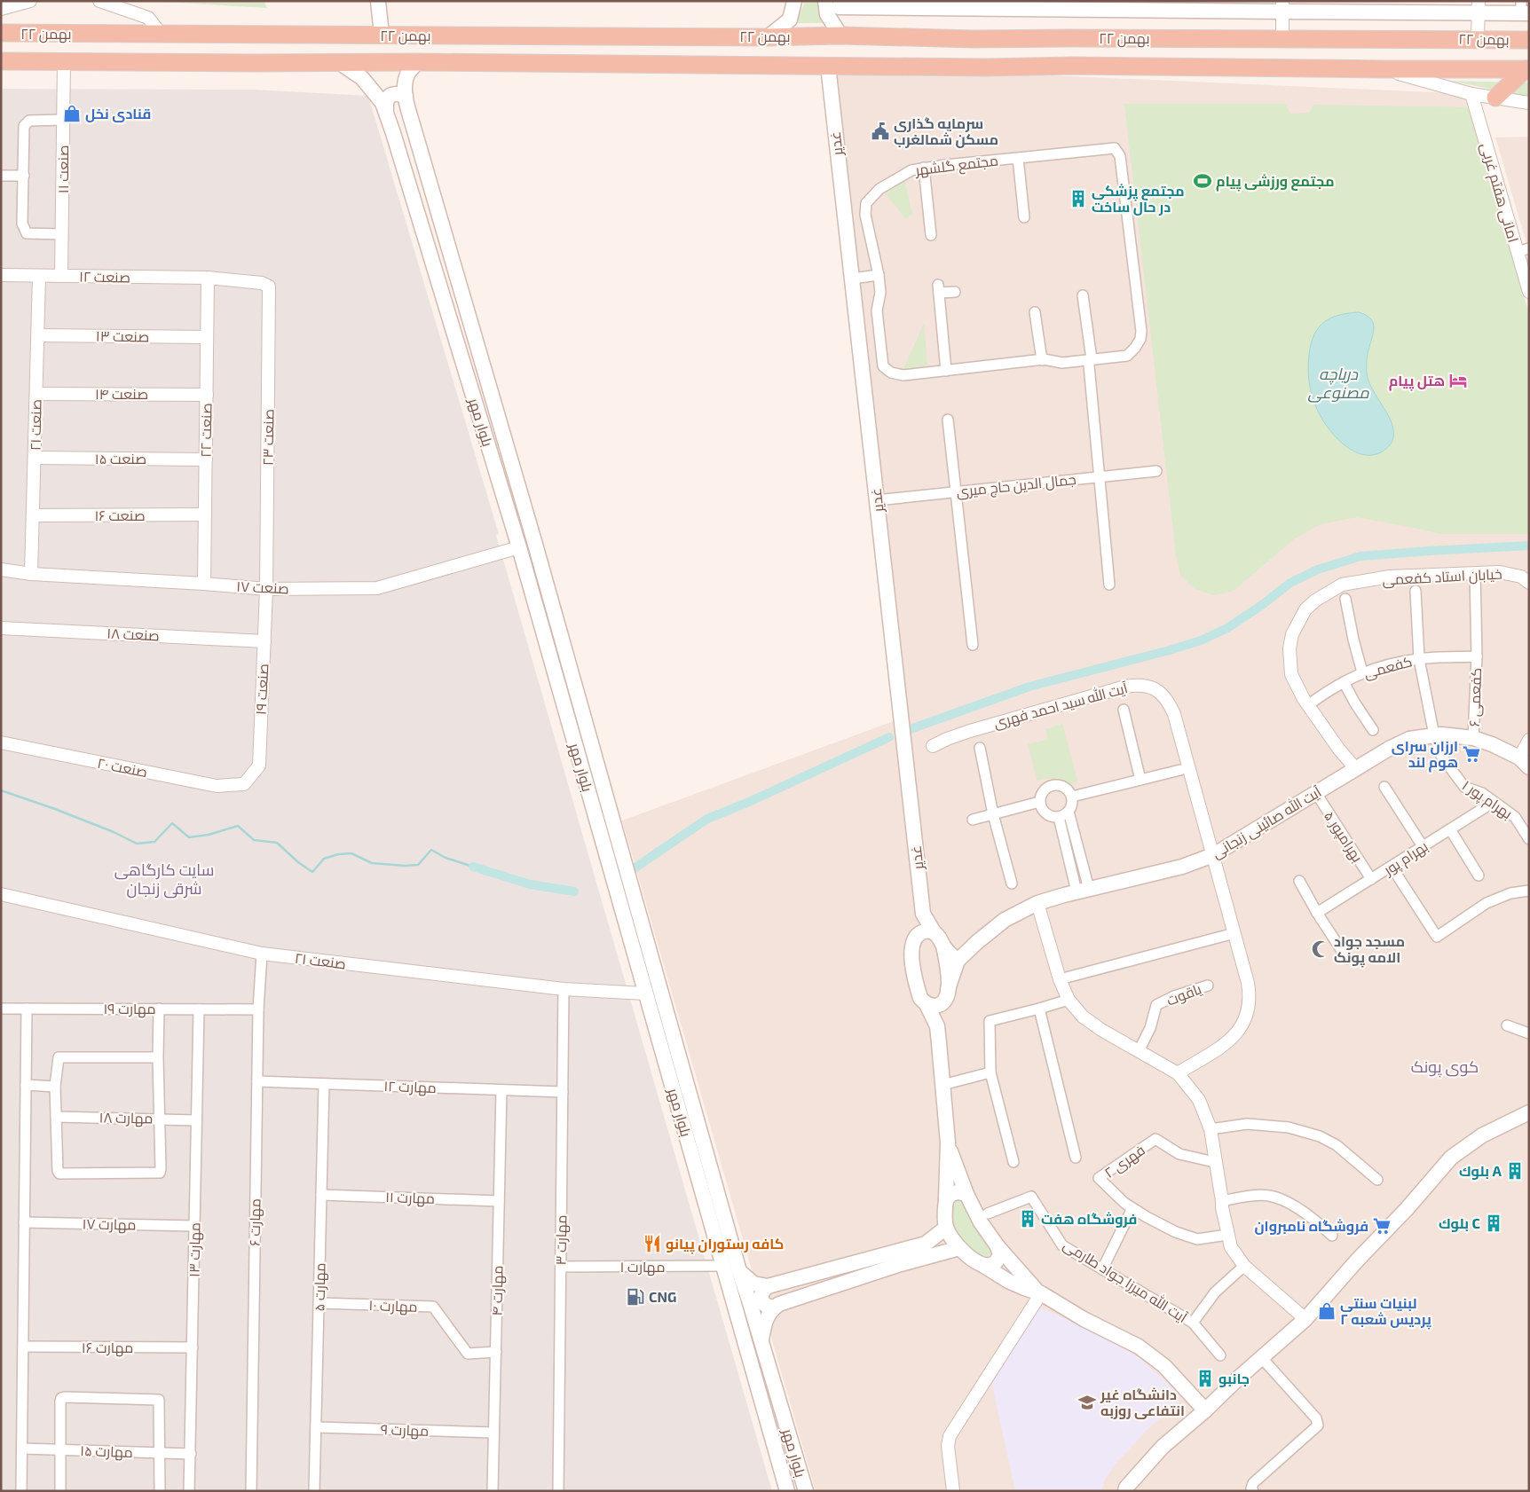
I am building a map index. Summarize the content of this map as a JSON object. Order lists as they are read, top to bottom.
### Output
{
  "streets": {
    "highway": ["۲۲ بهمن"],
    "main road": ["غدیر", "بلوار مهر", "آیت الله صائینی زنجانی"],
    "street": [
      "مجتمع گلشهر",
      "صنعت ۱۱",
      "امانی هفتم غربی",
      "صنعت ۱۲",
      "صنعت ۱۳",
      "صنعت ۱۴",
      "صنعت ۲۱",
      "صنعت ۲۲",
      "صنعت ۲۳",
      "صنعت ۱۵",
      "جمال الدین حاج میری",
      "صنعت ۱۶",
      "خیابان استاد کفعمی",
      "صنعت ۱۷",
      "صنعت ۱۸",
      "کفعمی",
      "صنعت ۱۹",
      "کفعمی ۶",
      "آیت الله سید احمد فهری",
      "صنعت ۲۰",
      "بهرام پور ۱",
      "بهرامپور ۵",
      "بهرام پور",
      "یاقوت",
      "مهارت ۱۹",
      "مهارت ۱۲",
      "مهارت ۱۸",
      "فهری ۲",
      "مهارت ۱۱",
      "مهارت ۶",
      "مهارت ۱۷",
      "مهارت ۳",
      "مهارت ۱۳",
      "مهارت ۱",
      "آیت الله میرزا جواد طارمی",
      "مهارت ۵",
      "مهارت ۴",
      "مهارت ۱۰",
      "مهارت ۱۶",
      "مهارت ۹",
      "مهارت ۱۵"
    ]
  },
  "crossings": [
    ["۲۲ بهمن", "غدیر"],
    ["۲۲ بهمن", "صنعت ۱۱"],
    ["۲۲ بهمن", "بلوار مهر"],
    ["غدیر", "جمال الدین حاج میری"],
    ["غدیر", "آیت الله صائینی زنجانی"],
    ["صنعت ۱۱", "صنعت ۱۲"],
    ["صنعت ۱۲", "صنعت ۲۱"],
    ["صنعت ۱۲", "صنعت ۲۲"],
    ["صنعت ۱۲", "صنعت ۲۳"],
    ["صنعت ۱۳", "صنعت ۲۱"],
    ["صنعت ۱۳", "صنعت ۲۲"],
    ["صنعت ۱۴", "صنعت ۲۱"],
    ["صنعت ۱۴", "صنعت ۲۲"],
    ["بلوار مهر", "صنعت ۲۱"],
    ["بلوار مهر", "صنعت ۱۷"],
    ["بلوار مهر", "مهارت ۱"],
    ["صنعت ۲۱", "صنعت ۱۵"],
    ["صنعت ۲۱", "صنعت ۱۶"],
    ["صنعت ۲۱", "صنعت ۱۷"],
    ["صنعت ۲۱", "مهارت ۶"],
    ["صنعت ۲۱", "مهارت ۳"],
    ["صنعت ۲۲", "صنعت ۱۵"],
    ["صنعت ۲۲", "صنعت ۱۶"],
    ["صنعت ۲۲", "صنعت ۱۷"],
    ["صنعت ۲۳", "صنعت ۱۷"],
    ["صنعت ۲۳", "صنعت ۱۹"],
    ["خیابان استاد کفعمی", "کفعمی"],
    ["خیابان استاد کفعمی", "کفعمی ۶"],
    ["خیابان استاد کفعمی", "آیت الله صائینی زنجانی"],
    ["صنعت ۱۷", "صنعت ۱۹"],
    ["صنعت ۱۸", "صنعت ۱۹"],
    ["کفعمی", "کفعمی ۶"],
    ["کفعمی", "بهرام پور ۱"],
    ["صنعت ۱۹", "صنعت ۲۰"],
    ["کفعمی ۶", "آیت الله صائینی زنجانی"],
    ["آیت الله سید احمد فهری", "آیت الله صائینی زنجانی"],
    ["بهرام پور ۱", "آیت الله صائینی زنجانی"],
    ["بهرام پور ۱", "بهرام پور"],
    ["آیت الله صائینی زنجانی", "بهرامپور ۵"],
    ["بهرامپور ۵", "بهرام پور"],
    ["مهارت ۱۹", "مهارت ۶"],
    ["مهارت ۱۹", "مهارت ۱۳"],
    ["مهارت ۱۲", "مهارت ۶"],
    ["مهارت ۱۲", "مهارت ۳"],
    ["مهارت ۱۲", "مهارت ۵"],
    ["مهارت ۱۲", "مهارت ۴"],
    ["مهارت ۱۸", "مهارت ۱۳"],
    ["مهارت ۱۱", "مهارت ۵"],
    ["مهارت ۱۱", "مهارت ۴"],
    ["مهارت ۱۷", "مهارت ۱۳"],
    ["مهارت ۳", "مهارت ۱"],
    ["مهارت ۱۳", "مهارت ۱۶"],
    ["مهارت ۱۳", "مهارت ۱۵"],
    ["مهارت ۵", "مهارت ۱۰"],
    ["مهارت ۵", "مهارت ۹"],
    ["مهارت ۴", "مهارت ۱۰"],
    ["مهارت ۴", "مهارت ۹"]
  ],
  "districts": ["سایت کارگاهی شرقی زنجان", "کوی پونک"],
  "water": ["دریاچه مصنوعی"],
  "places": {
    "shop": ["قنادی نخل", "لبنیات سنتی پردیس شعبه ۲"],
    "public building": ["سرمایه گذاری مسکن شمالغرب"],
    "sports": ["مجتمع ورزشی پیام"],
    "building": [
      "مجتمع پزشکی در حال ساخت",
      "بلوك A",
      "فروشگاه هفت",
      "بلوك C",
      "جانبو"
    ],
    "hotel": ["هتل پیام"],
    "supermarket": ["ارزان سرای هوم لند", "فروشگاه نامبروان"],
    "mosque": ["مسجد جواد الامه پونک"],
    "restaurant": ["كافه رستوران پيانو"],
    "fuel station": ["CNG"],
    "school or university": ["دانشگاه غیر انتفاعی روزبه"]
  }
}
